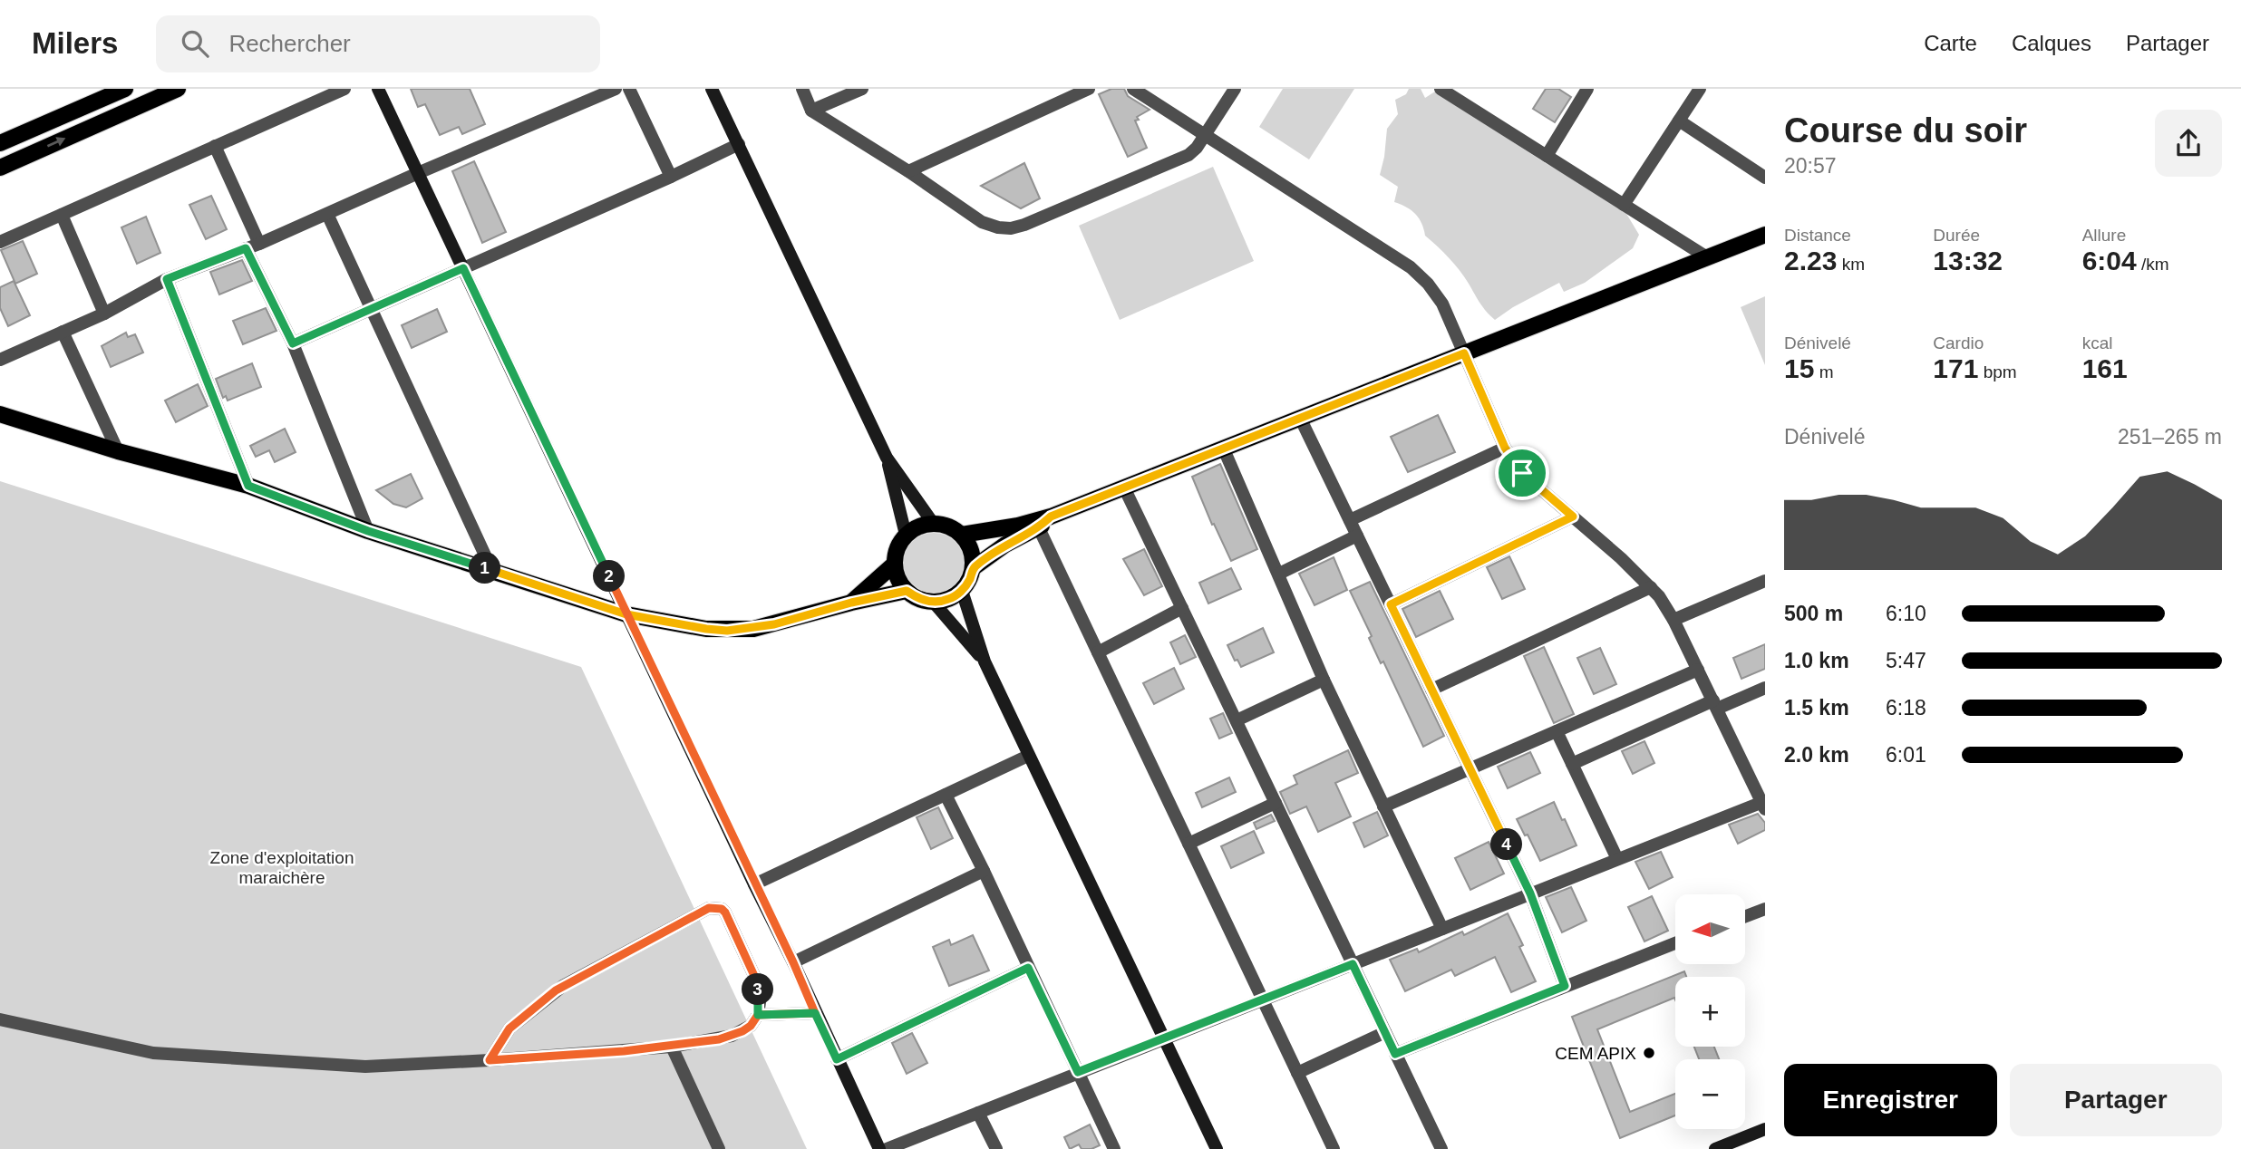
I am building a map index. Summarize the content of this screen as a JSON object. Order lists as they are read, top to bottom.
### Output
{
  "parks": ["Zone d'exploitation maraichère"],
  "places": ["CEM APIX"],
  "north": "left",
  "page": {
    "header": "Milers",
    "search": "Rechercher",
    "nav": ["Carte", "Calques", "Partager"],
    "heading": ["Course du soir", "20:57"],
    "stats": [
      ["Distance", "2.23 km"],
      ["Durée", "13:32"],
      ["Allure", "6:04 /km"],
      ["Dénivelé", "15 m"],
      ["Cardio", "171 bpm"],
      ["kcal", "161"]
    ],
    "chart": ["Dénivelé", "251–265 m"],
    "pins": [
      "1",
      "2",
      "4",
      "3"
    ],
    "list": [
      {
        "name": "500 m",
        "note": "6:10"
      },
      {
        "name": "1.0 km",
        "note": "5:47"
      },
      {
        "name": "1.5 km",
        "note": "6:18"
      },
      {
        "name": "2.0 km",
        "note": "6:01"
      }
    ],
    "map_buttons": ["+", "−"],
    "buttons": ["Enregistrer", "Partager"]
  }
}
